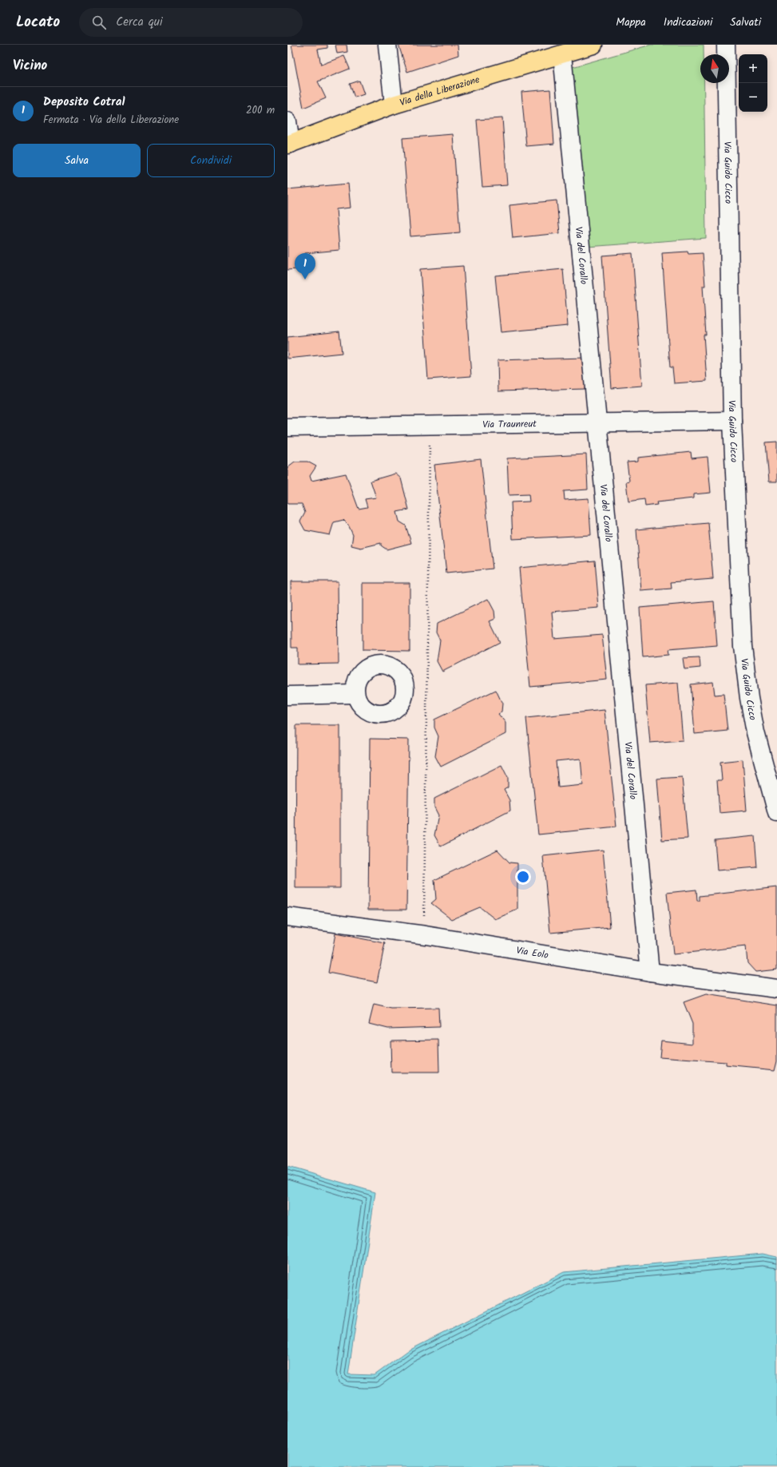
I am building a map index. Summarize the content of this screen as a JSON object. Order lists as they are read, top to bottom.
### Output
{
  "streets": {
    "main road": ["Via della Liberazione"],
    "street": [
      "Via Guido Cicco",
      "Via del Corallo",
      "Via Traunreut",
      "Via Eolo"
    ]
  },
  "crossings": [
    ["Via della Liberazione", "Via del Corallo"],
    ["Via Guido Cicco", "Via Traunreut"],
    ["Via del Corallo", "Via Traunreut"],
    ["Via del Corallo", "Via Eolo"]
  ],
  "north": "top",
  "page": {
    "header": "Locato",
    "search": "Cerca qui",
    "nav": ["Mappa", "Indicazioni", "Salvati"],
    "heading": "Vicino",
    "map_buttons": ["+", "−"],
    "list": [
      {
        "mark": "1",
        "name": "Deposito Cotral",
        "note": "Fermata · Via della Liberazione",
        "value": "200 m"
      }
    ],
    "buttons": ["Salva", "Condividi"],
    "pins": "1"
  }
}
